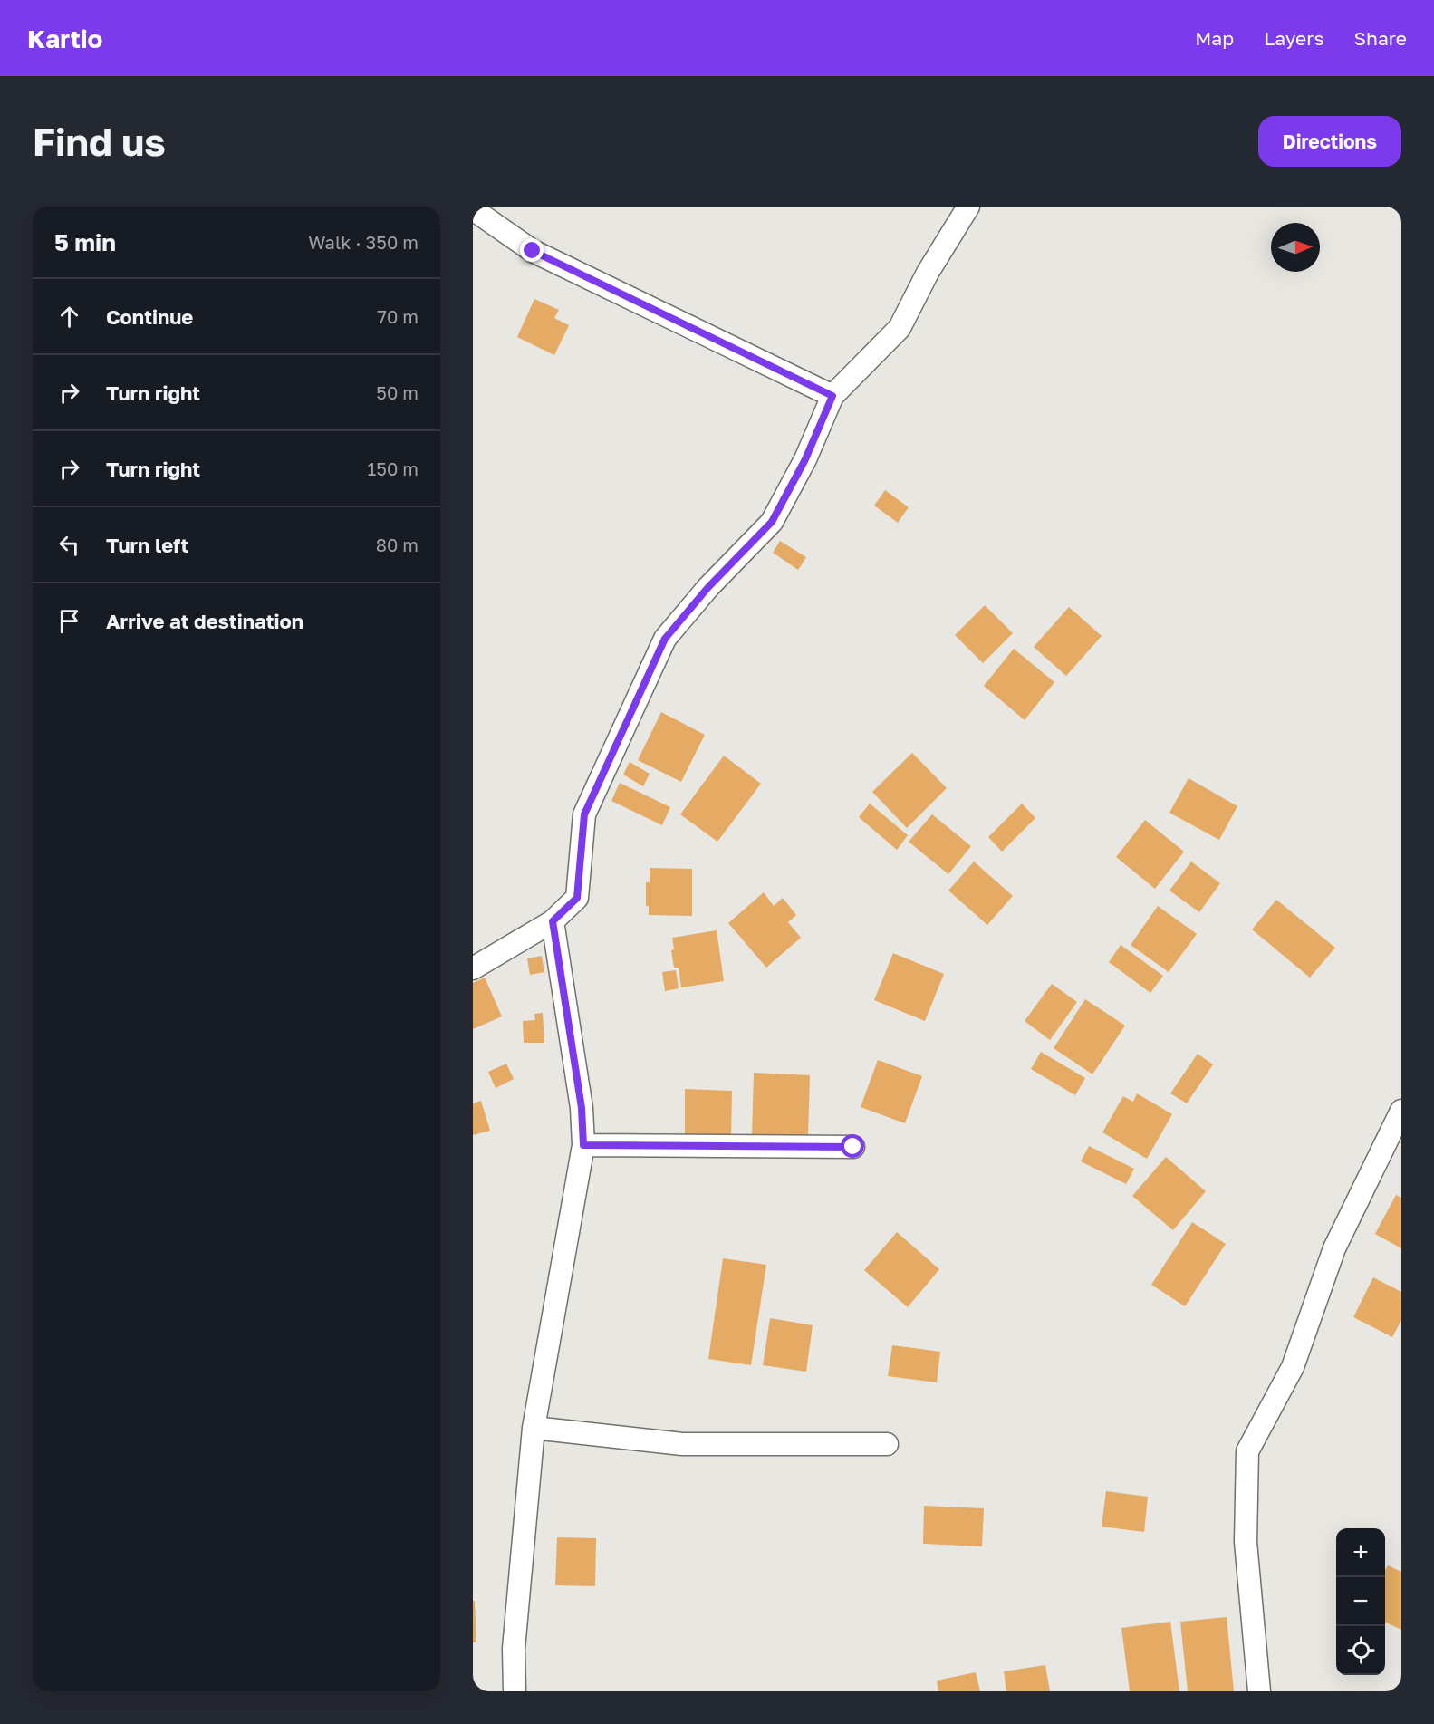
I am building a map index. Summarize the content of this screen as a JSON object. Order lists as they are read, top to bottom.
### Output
{
  "north": "right",
  "page": {
    "header": "Kartio",
    "nav": ["Map", "Layers", "Share"],
    "buttons": "Directions",
    "title": "Find us",
    "heading": ["5 min", "Walk · 350 m"],
    "list": [
      ["Continue", "70 m"],
      ["Turn right", "50 m"],
      ["Turn right", "150 m"],
      ["Turn left", "80 m"],
      "Arrive at destination"
    ],
    "map_buttons": ["+", "−"]
  }
}
